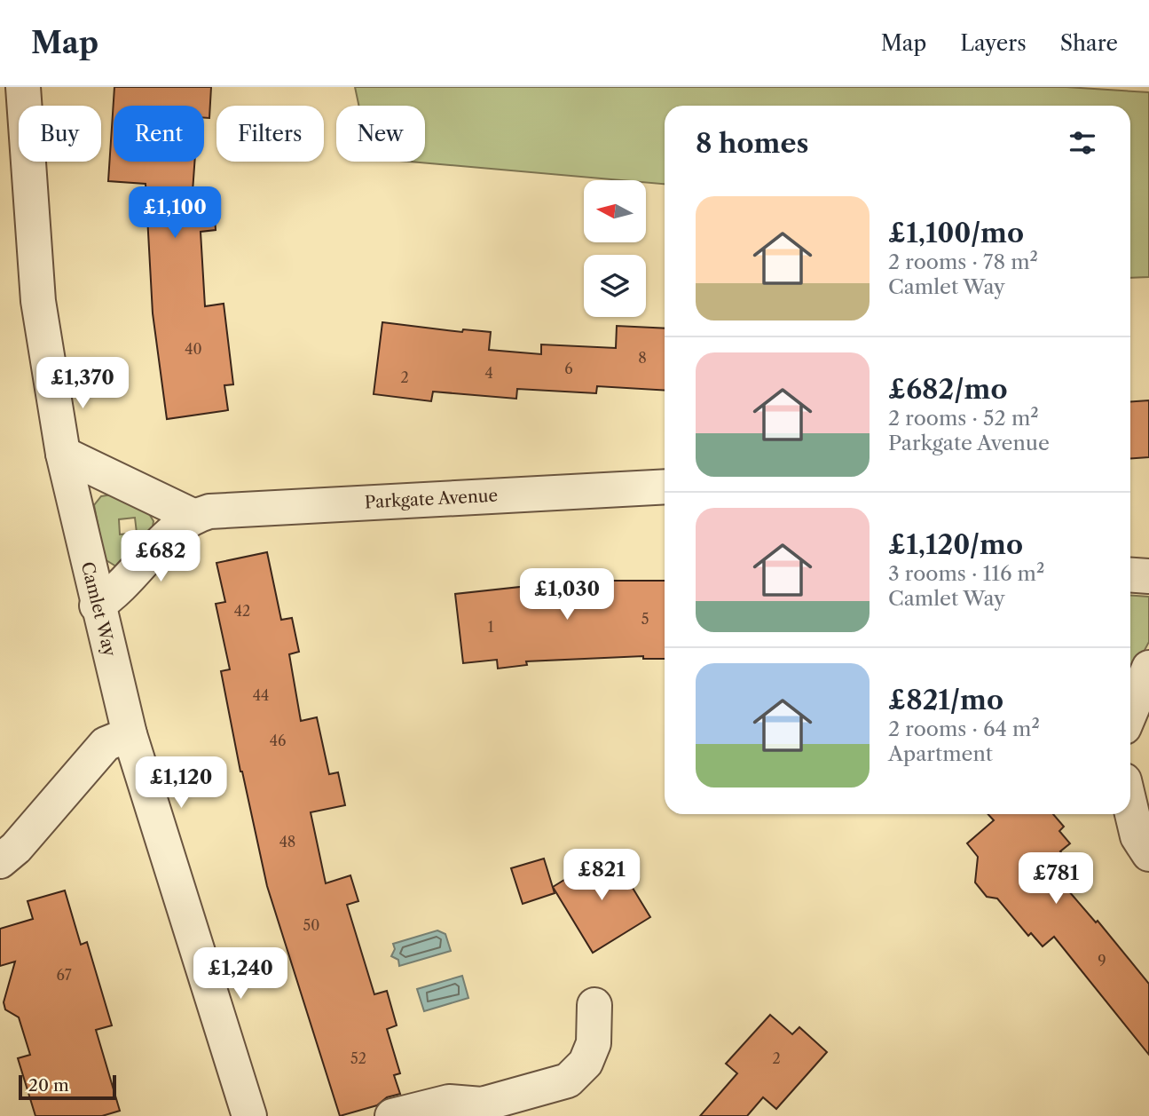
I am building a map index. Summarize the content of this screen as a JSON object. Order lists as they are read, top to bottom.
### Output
{
  "streets": {
    "street": ["Parkgate Avenue", "Camlet Way"]
  },
  "house_numbers": [
    "40",
    "8",
    "6",
    "4",
    "2",
    "42",
    "5",
    "1",
    "44",
    "46",
    "48",
    "50",
    "9",
    "67",
    "52",
    "2"
  ],
  "scale_bar": "20 m",
  "north": "left",
  "page": {
    "header": "Map",
    "nav": ["Map", "Layers", "Share"],
    "chip": [
      "Buy",
      "Rent",
      "Filters",
      "New"
    ],
    "heading": "8 homes",
    "list": [
      {
        "name": "£1,100/mo",
        "note": "2 rooms · 78 m² · Camlet Way"
      },
      {
        "name": "£682/mo",
        "note": "2 rooms · 52 m² · Parkgate Avenue"
      },
      {
        "name": "£1,120/mo",
        "note": "3 rooms · 116 m² · Camlet Way"
      },
      {
        "name": "£821/mo",
        "note": "2 rooms · 64 m² · Apartment"
      }
    ],
    "price": [
      "£1,100",
      "£1,370",
      "£682",
      "£1,030",
      "£1,120",
      "£821",
      "£781",
      "£1,240"
    ],
    "scale": "20 m"
  }
}
